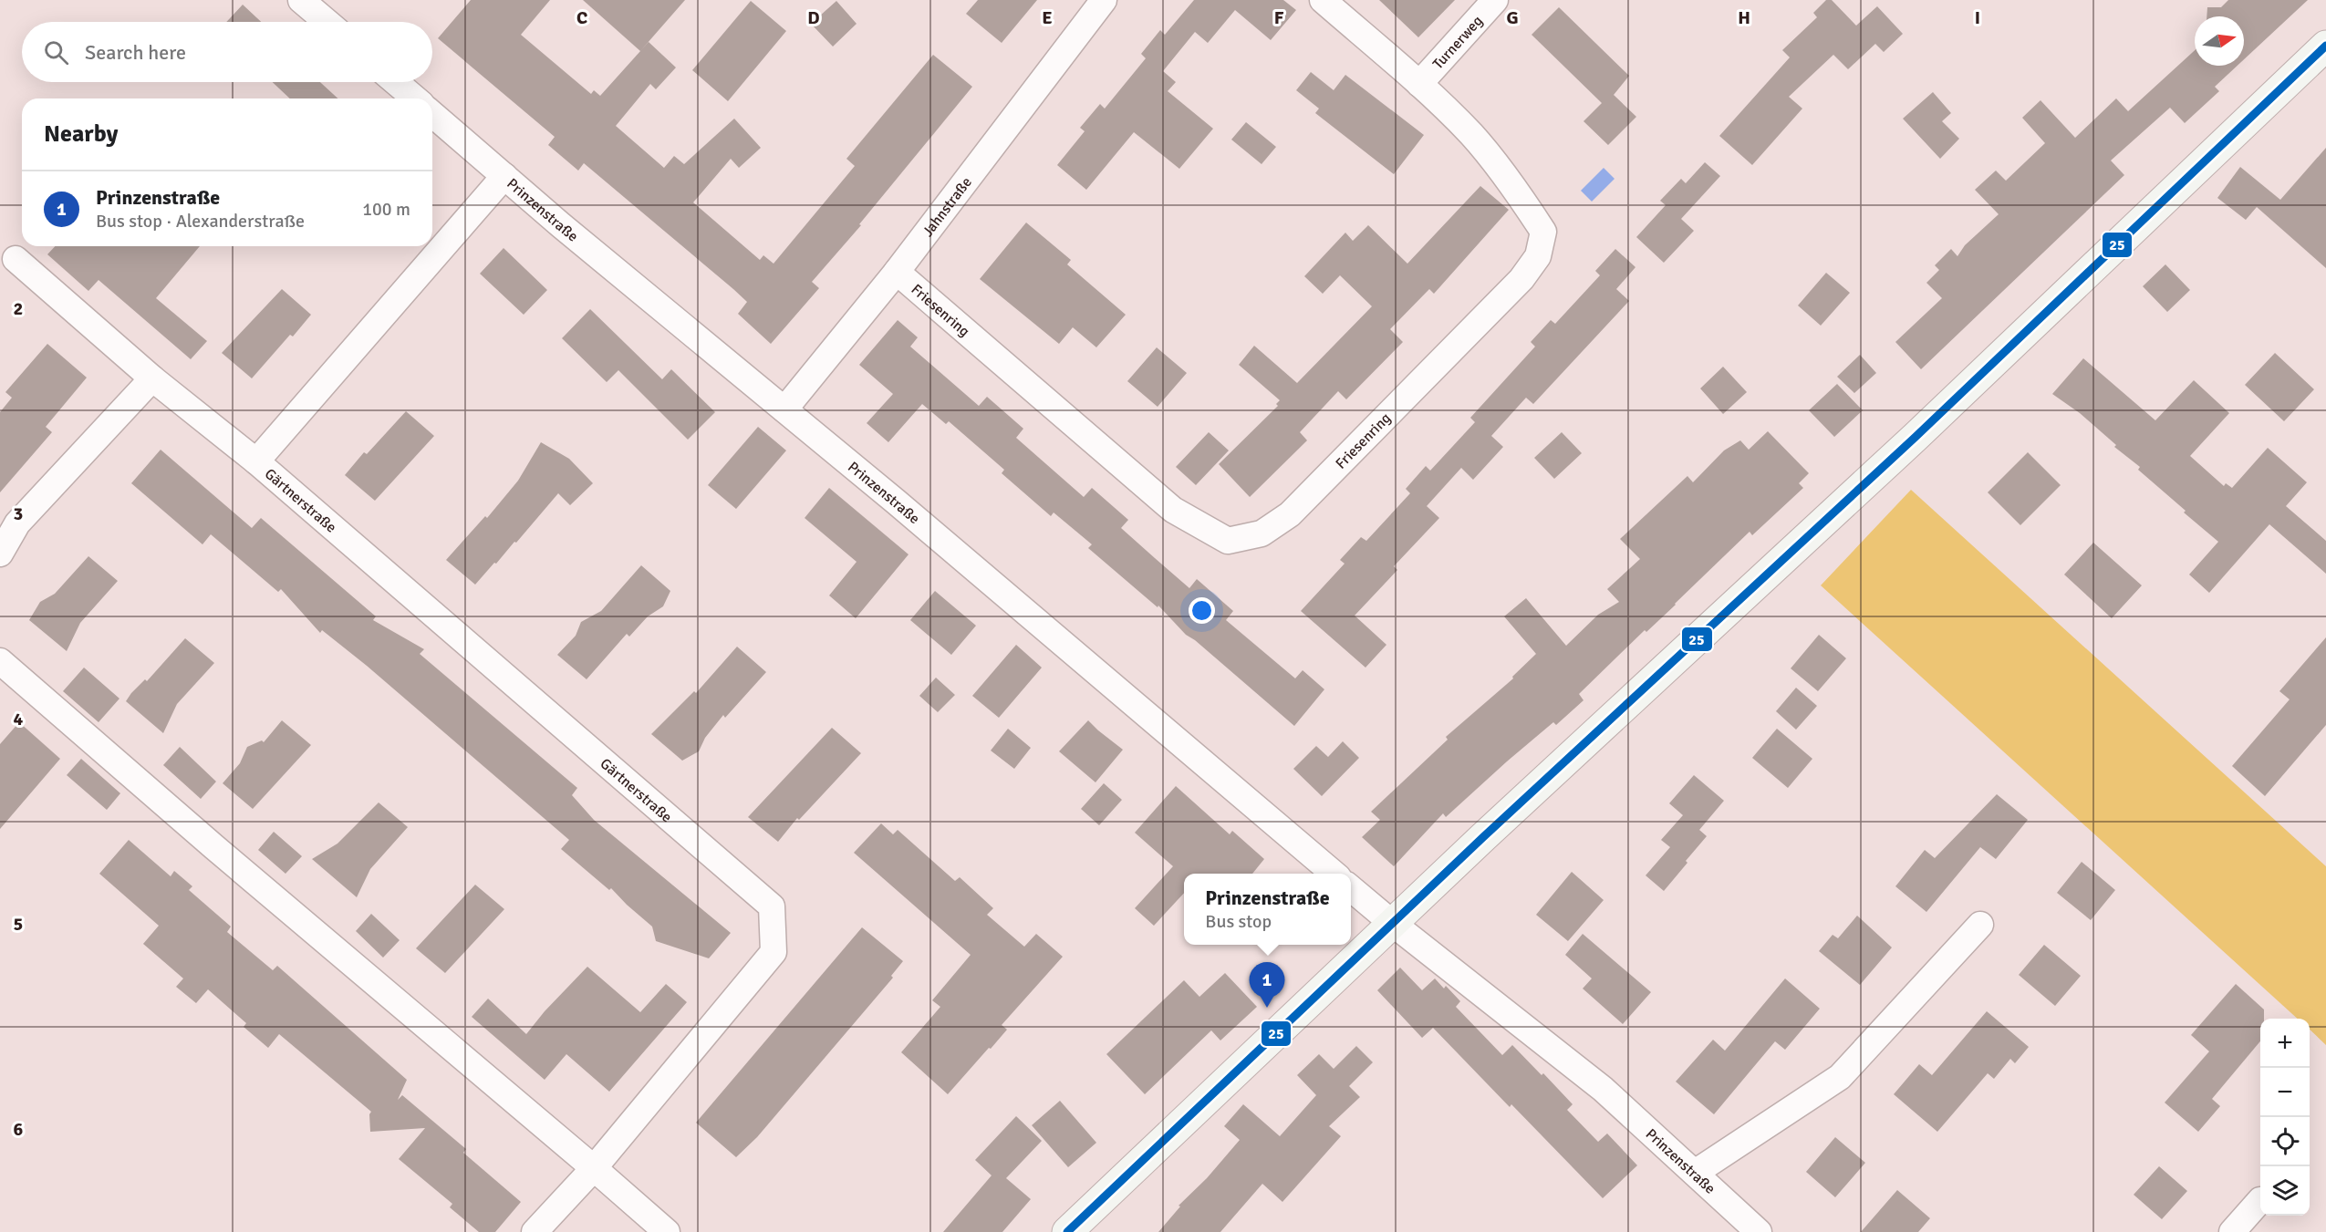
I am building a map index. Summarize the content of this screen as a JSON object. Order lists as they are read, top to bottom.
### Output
{
  "streets": {
    "street": [
      "Turnerweg",
      "Jahnstraße",
      "Prinzenstraße",
      "Friesenring",
      "Gärtnerstraße"
    ]
  },
  "crossings": [
    ["Turnerweg", "Friesenring"],
    ["Jahnstraße", "Prinzenstraße"],
    ["Jahnstraße", "Friesenring"],
    ["Prinzenstraße", "Gärtnerstraße"]
  ],
  "lines": ["transit line 25"],
  "north": "right",
  "page": {
    "search": "Search here",
    "heading": "Nearby",
    "list": [
      {
        "mark": "1",
        "name": "Prinzenstraße",
        "note": "Bus stop · Alexanderstraße",
        "value": "100 m"
      }
    ],
    "popup": ["Prinzenstraße", "Bus stop"],
    "pins": "1",
    "map_buttons": ["+", "−"]
  },
  "grid": {
    "columns": [
      "C",
      "D",
      "E",
      "F",
      "G",
      "H",
      "I"
    ],
    "rows": [
      "2",
      "3",
      "4",
      "5",
      "6"
    ]
  }
}
